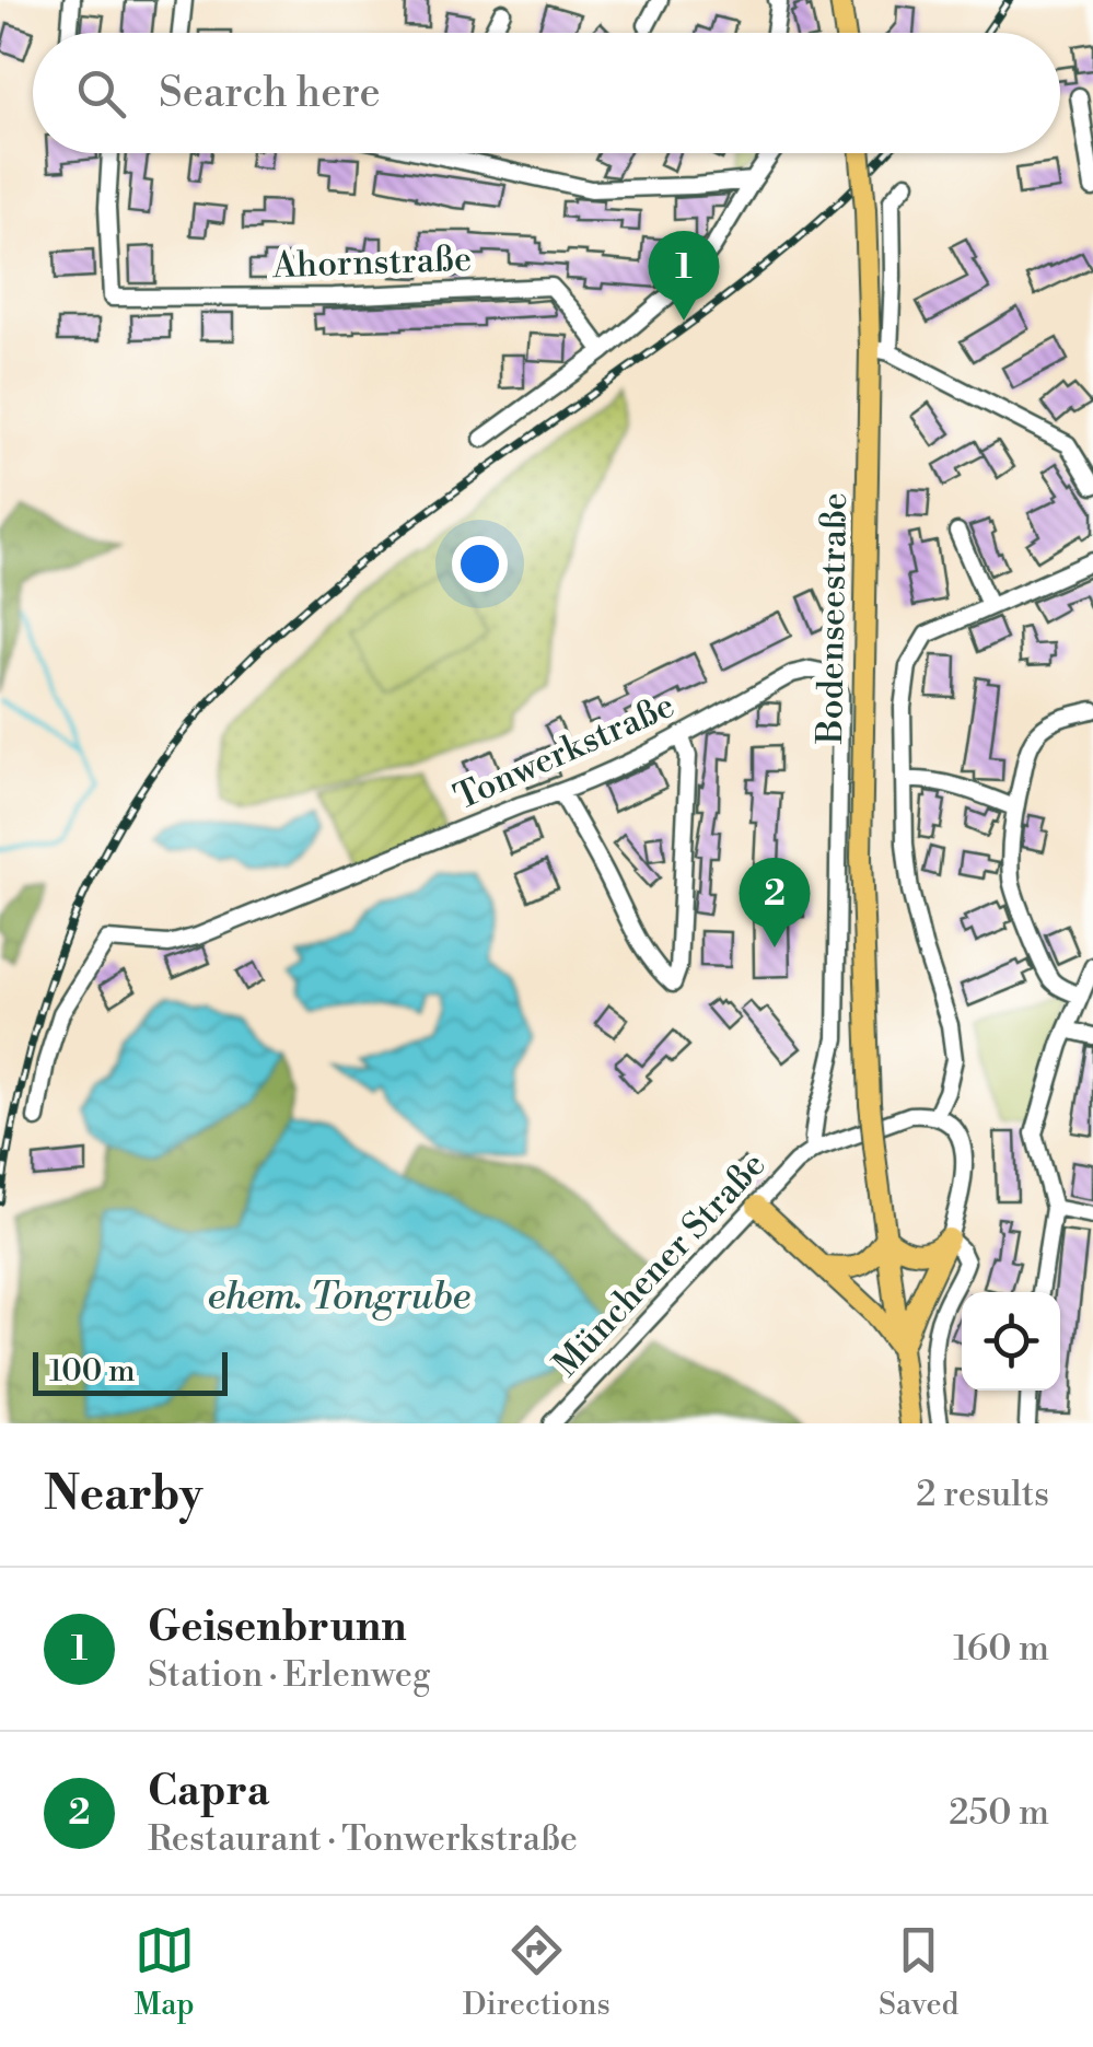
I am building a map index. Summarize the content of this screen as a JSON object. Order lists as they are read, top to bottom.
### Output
{
  "streets": {
    "main road": ["Bodenseestraße"],
    "street": ["Ahornstraße", "Tonwerkstraße", "Münchener Straße"]
  },
  "crossings": [
    ["Tonwerkstraße", "Münchener Straße"]
  ],
  "water": ["ehem. Tongrube"],
  "scale_bar": "100 m",
  "page": {
    "search": "Search here",
    "pins": ["1", "2"],
    "scale": "100 m",
    "heading": ["Nearby", "2 results"],
    "list": [
      {
        "mark": "1",
        "name": "Geisenbrunn",
        "note": "Station · Erlenweg",
        "value": "160 m"
      },
      {
        "mark": "2",
        "name": "Capra",
        "note": "Restaurant · Tonwerkstraße",
        "value": "250 m"
      }
    ],
    "nav": ["Map", "Directions", "Saved"]
  }
}
